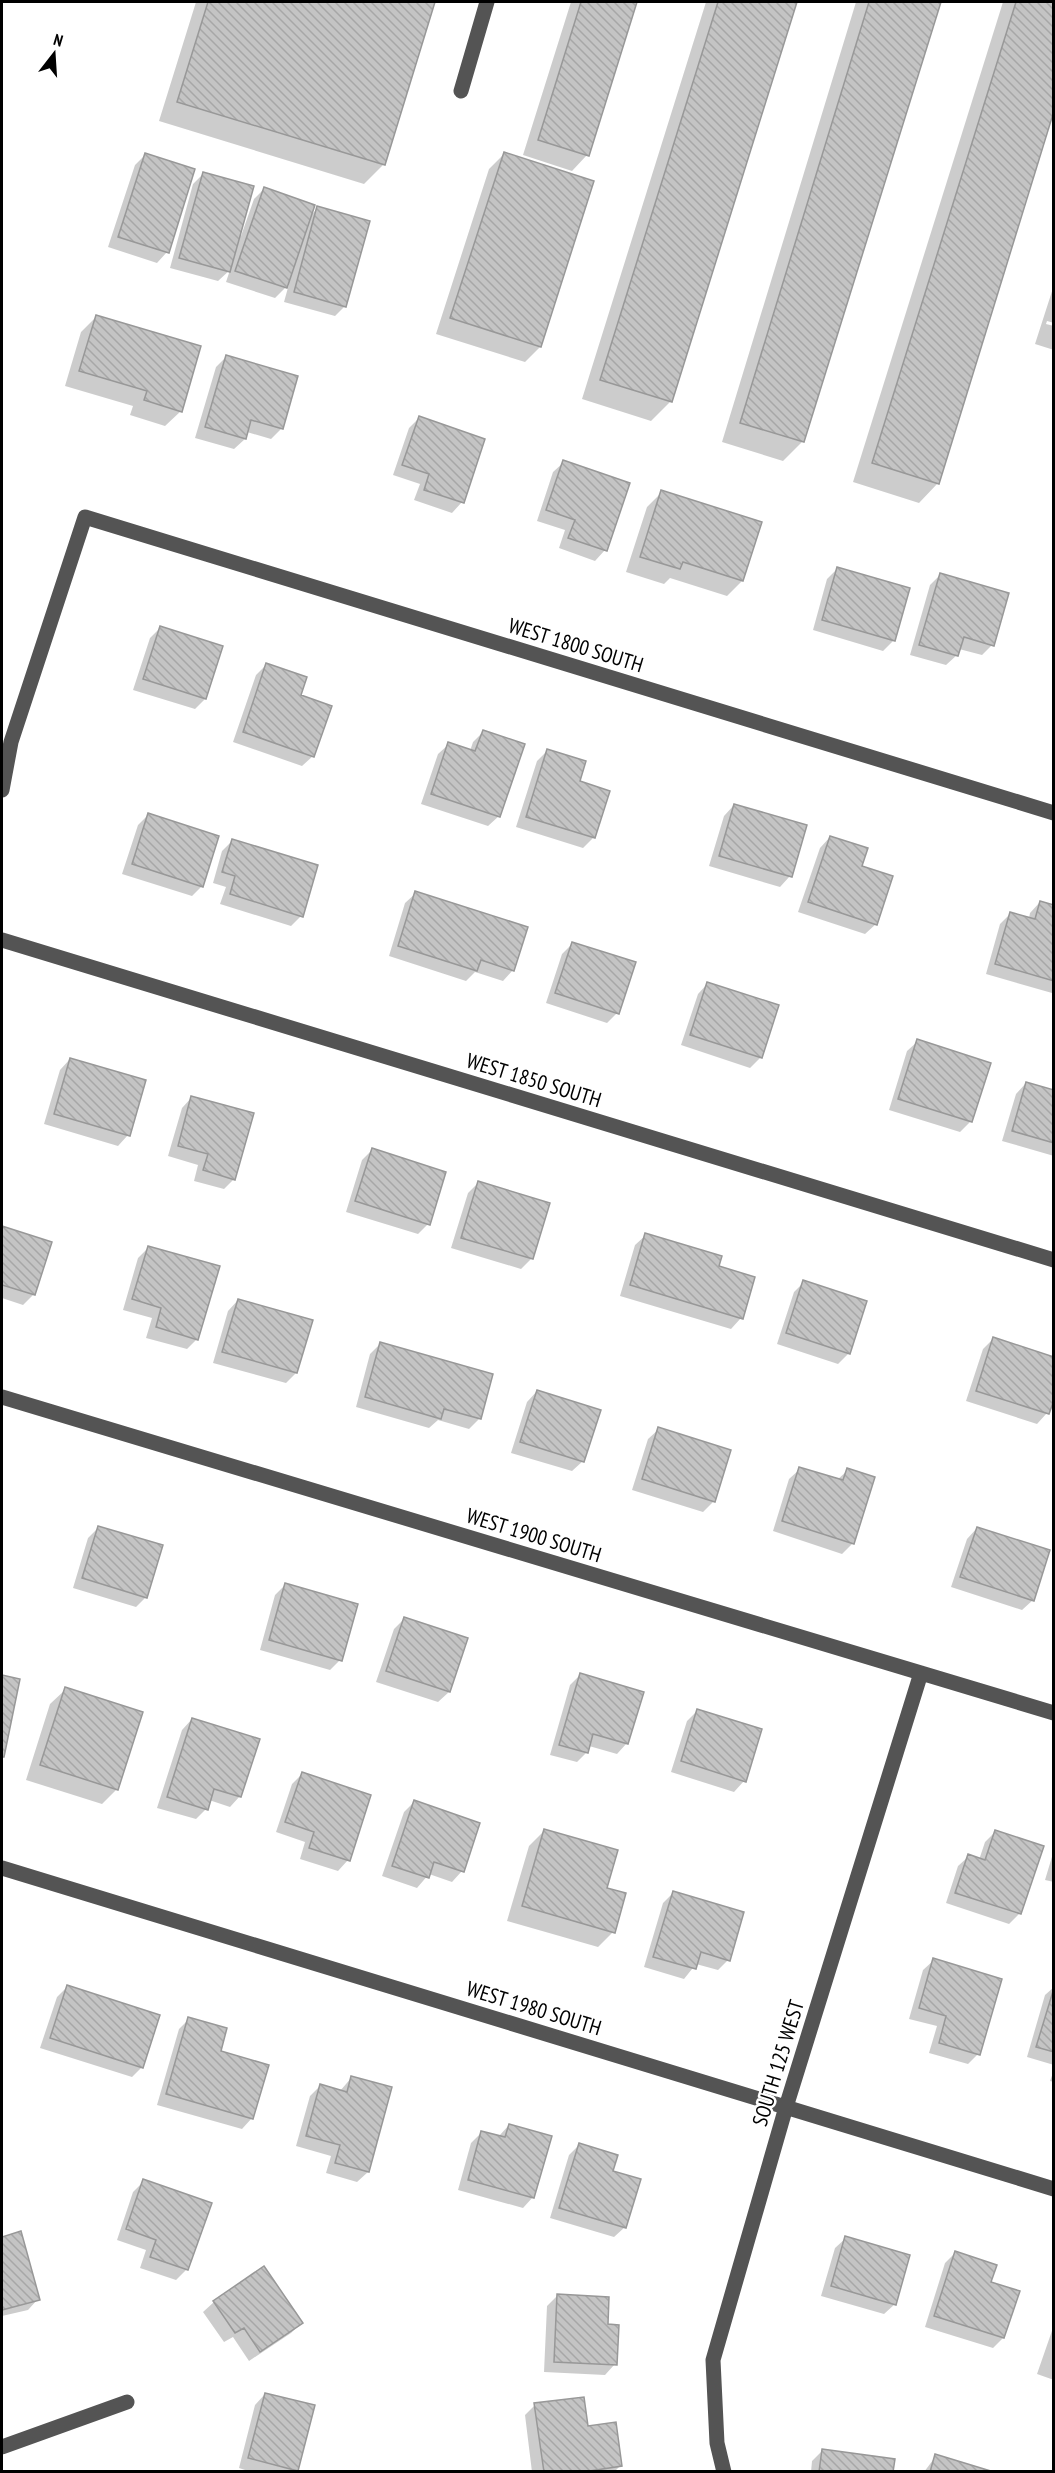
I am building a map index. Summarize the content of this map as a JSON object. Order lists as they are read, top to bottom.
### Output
{
  "streets": {
    "street": [
      "WEST 1800 SOUTH",
      "WEST 1850 SOUTH",
      "WEST 1900 SOUTH",
      "WEST 1980 SOUTH",
      "SOUTH 125 WEST"
    ]
  },
  "crossings": [
    ["WEST 1900 SOUTH", "SOUTH 125 WEST"],
    ["WEST 1980 SOUTH", "SOUTH 125 WEST"]
  ],
  "north": "top"
}
